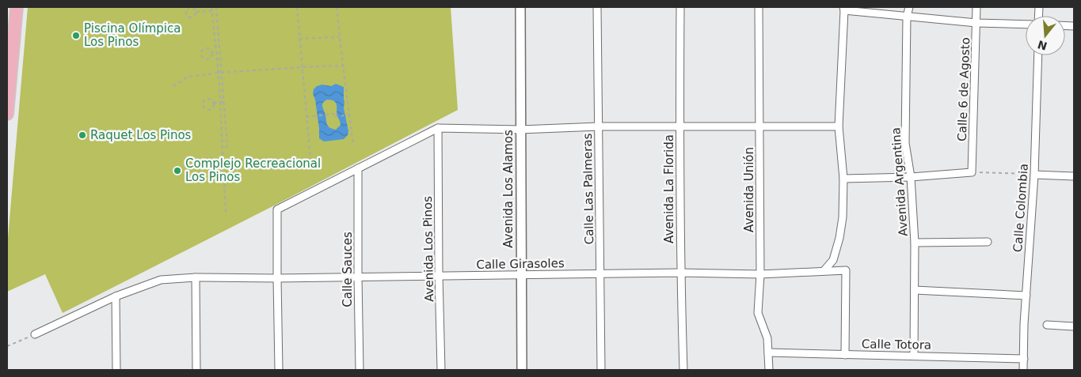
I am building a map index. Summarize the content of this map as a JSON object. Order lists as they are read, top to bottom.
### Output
{
  "streets": {
    "street": [
      "Calle 6 de Agosto",
      "Avenida Argentina",
      "Avenida Los Alamos",
      "Calle Las Palmeras",
      "Avenida La Florida",
      "Avenida Unión",
      "Calle Colombia",
      "Avenida Los Pinos",
      "Calle Girasoles",
      "Calle Sauces",
      "Calle Totora"
    ]
  },
  "crossings": [
    ["Avenida Argentina", "Calle Totora"],
    ["Avenida Los Alamos", "Calle Girasoles"],
    ["Calle Las Palmeras", "Calle Girasoles"],
    ["Avenida La Florida", "Calle Girasoles"],
    ["Avenida Unión", "Calle Girasoles"],
    ["Avenida Unión", "Calle Totora"],
    ["Calle Colombia", "Calle Totora"],
    ["Avenida Los Pinos", "Calle Girasoles"],
    ["Calle Girasoles", "Calle Sauces"],
    ["Calle Girasoles", "Calle Totora"]
  ],
  "places": ["Piscina Olímpica Los Pinos", "Raquet Los Pinos", "Complejo Recreacional Los Pinos"],
  "north": "bottom"
}
